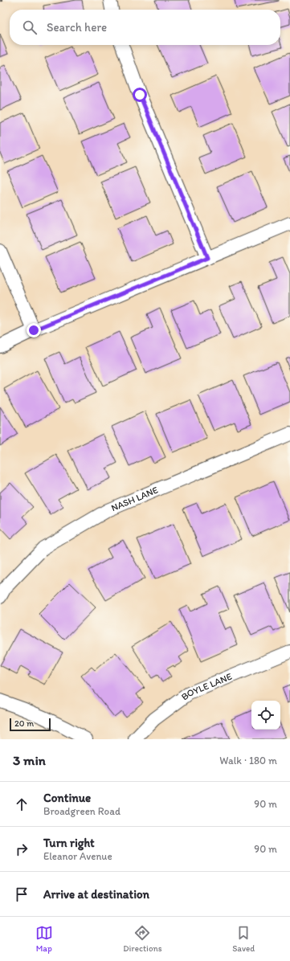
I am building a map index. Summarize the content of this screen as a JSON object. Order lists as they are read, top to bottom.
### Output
{
  "streets": {
    "street": ["NASH LANE", "BOYLE LANE"]
  },
  "scale_bar": "20 m",
  "page": {
    "search": "Search here",
    "scale": "20 m",
    "heading": ["3 min", "Walk · 180 m"],
    "list": [
      ["Continue", "Broadgreen Road", "90 m"],
      ["Turn right", "Eleanor Avenue", "90 m"],
      "Arrive at destination"
    ],
    "nav": ["Map", "Directions", "Saved"]
  }
}
